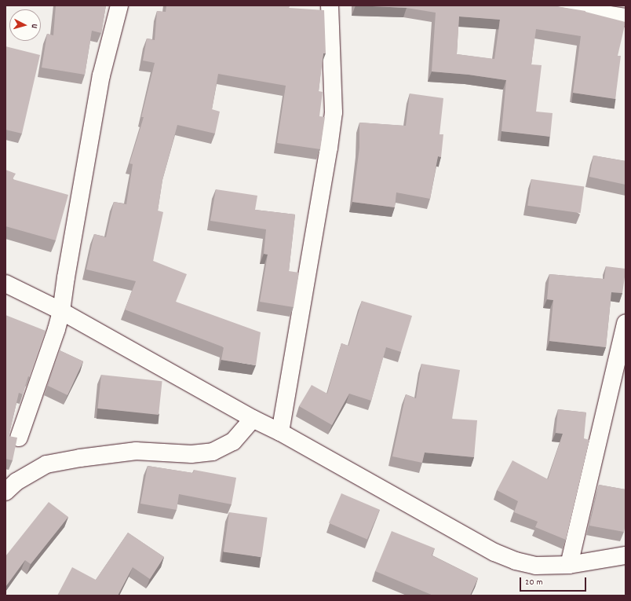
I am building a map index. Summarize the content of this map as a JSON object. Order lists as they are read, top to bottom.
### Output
{
  "scale_bar": "20 m",
  "north": "right"
}
